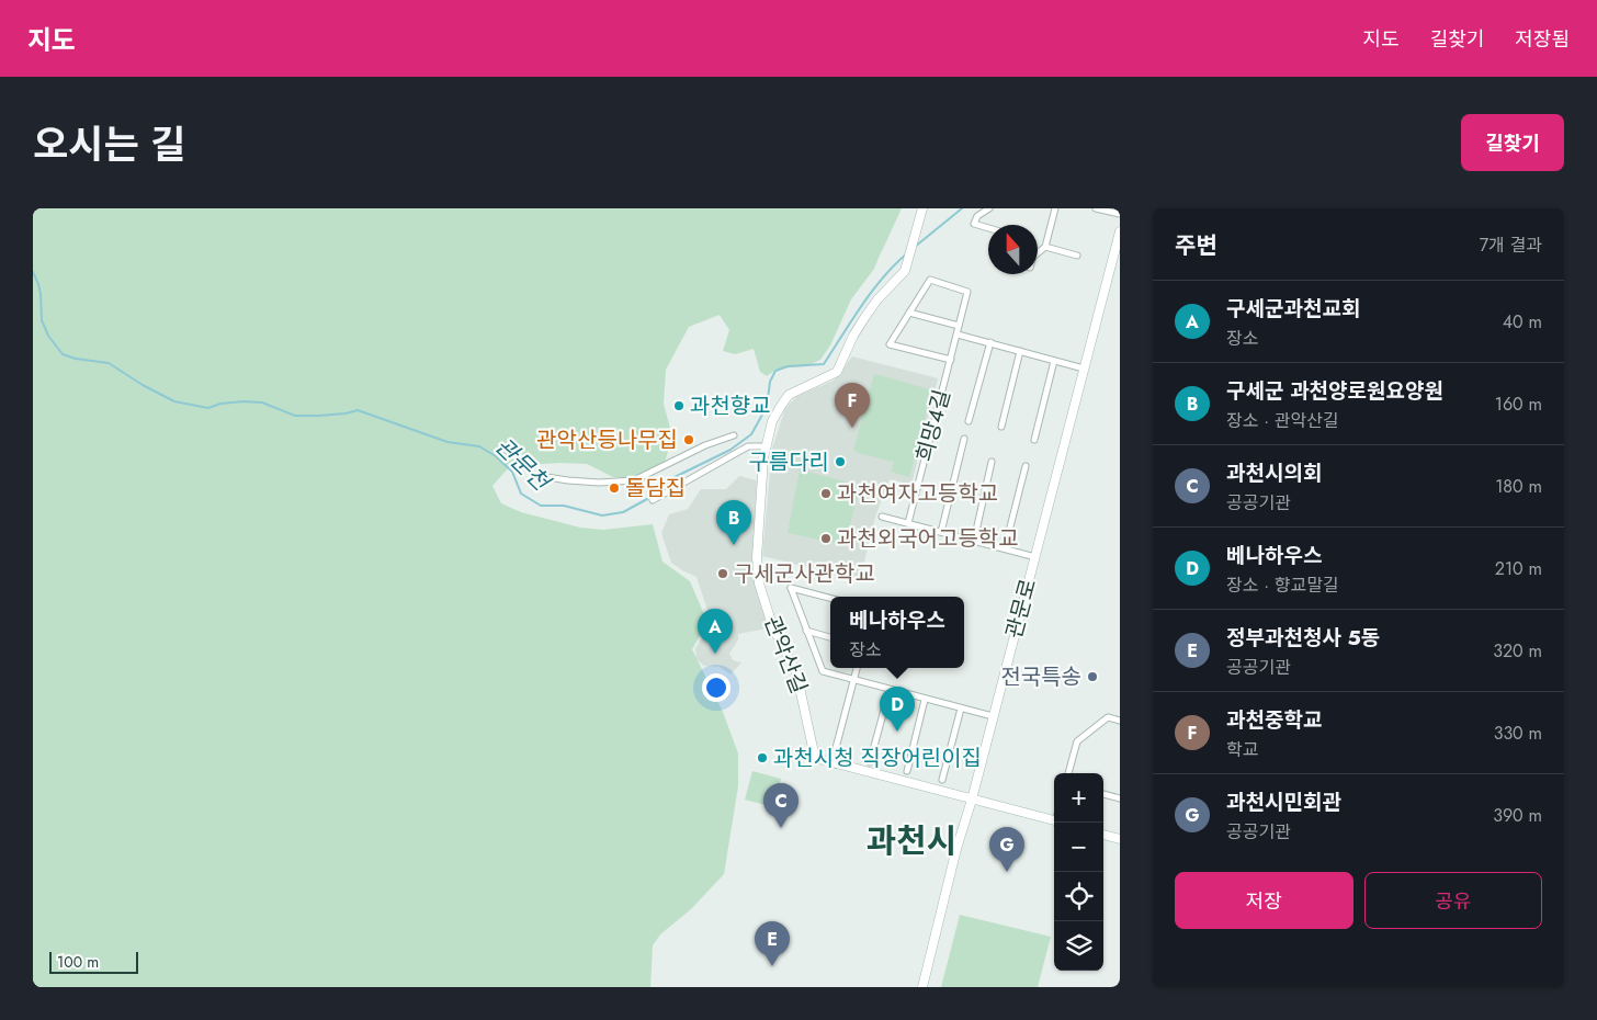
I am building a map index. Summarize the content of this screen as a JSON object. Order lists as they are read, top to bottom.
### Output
{
  "streets": {
    "street": ["희망4길", "관문로", "관악산길"]
  },
  "crossings": [
    ["관문로", "관악산길"]
  ],
  "districts": ["과천시"],
  "water": ["관문천"],
  "places": [
    "과천향교",
    "관악산등나무집",
    "구름다리",
    "돌담집",
    "과천여자고등학교",
    "과천외국어고등학교",
    "구세군사관학교",
    "전국특송",
    "과천시청 직장어린이집"
  ],
  "scale_bar": "100 m",
  "north": "top",
  "page": {
    "header": "지도",
    "nav": ["지도", "길찾기", "저장됨"],
    "title": "오시는 길",
    "buttons": [
      "길찾기",
      ["저장", "공유"]
    ],
    "heading": ["주변", "7개 결과"],
    "list": [
      {
        "mark": "A",
        "name": "구세군과천교회",
        "note": "장소",
        "value": "40 m"
      },
      {
        "mark": "B",
        "name": "구세군 과천양로원요양원",
        "note": "장소 · 관악산길",
        "value": "160 m"
      },
      {
        "mark": "C",
        "name": "과천시의회",
        "note": "공공기관",
        "value": "180 m"
      },
      {
        "mark": "D",
        "name": "베나하우스",
        "note": "장소 · 향교말길",
        "value": "210 m"
      },
      {
        "mark": "E",
        "name": "정부과천청사 5동",
        "note": "공공기관",
        "value": "320 m"
      },
      {
        "mark": "F",
        "name": "과천중학교",
        "note": "학교",
        "value": "330 m"
      },
      {
        "mark": "G",
        "name": "과천시민회관",
        "note": "공공기관",
        "value": "390 m"
      }
    ],
    "pins": [
      "F",
      "B",
      "A",
      "D",
      "C",
      "G",
      "E"
    ],
    "popup": ["베나하우스", "장소"],
    "map_buttons": ["+", "−"],
    "scale": "100 m"
  }
}
